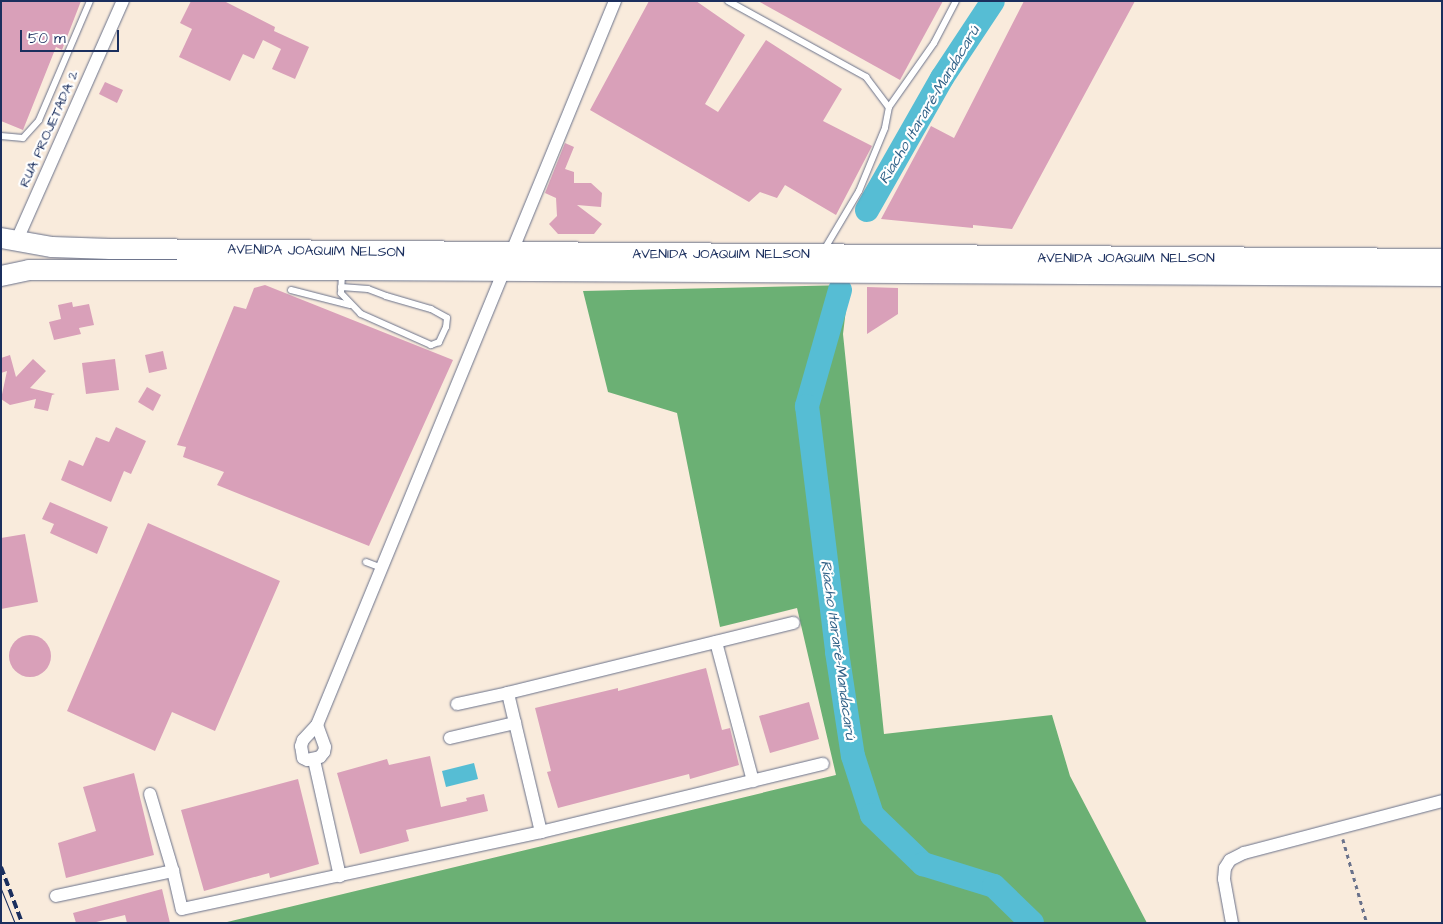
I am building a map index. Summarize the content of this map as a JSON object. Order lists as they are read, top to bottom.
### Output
{
  "streets": {
    "main road": ["AVENIDA JOAQUIM NELSON"],
    "street": ["RUA PROJETADA 2"]
  },
  "crossings": [
    ["RUA PROJETADA 2", "AVENIDA JOAQUIM NELSON"]
  ],
  "water": ["Riacho Itararé-Mandacarú"],
  "scale_bar": "50 m"
}
